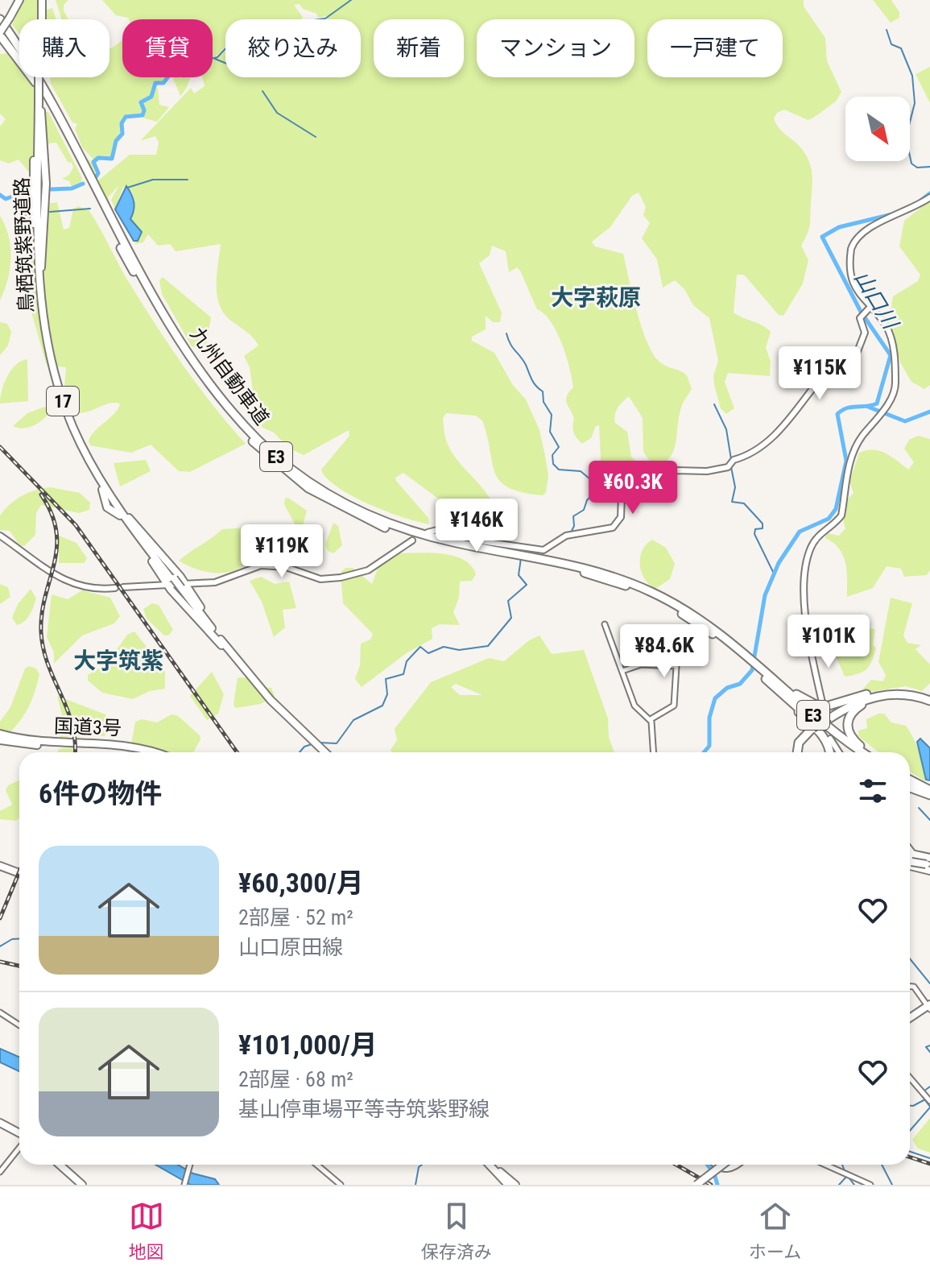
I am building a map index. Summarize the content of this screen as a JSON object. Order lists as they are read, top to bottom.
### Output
{
  "streets": {
    "highway": ["九州自動車道", "E3"],
    "main road": ["鳥栖筑紫野道路", "17", "国道3号"]
  },
  "districts": ["大字萩原", "大字筑紫"],
  "water": ["山口川"],
  "north": "bottom right",
  "page": {
    "chip": [
      "購入",
      "賃貸",
      "絞り込み",
      "新着",
      "マンション",
      "一戸建て"
    ],
    "price": [
      "¥115K",
      "¥60.3K",
      "¥146K",
      "¥119K",
      "¥101K",
      "¥84.6K"
    ],
    "heading": "6件の物件",
    "list": [
      {
        "name": "¥60,300/月",
        "note": "2部屋 · 52 m² · 山口原田線"
      },
      {
        "name": "¥101,000/月",
        "note": "2部屋 · 68 m² · 基山停車場平等寺筑紫野線"
      }
    ],
    "tabs": ["地図", "保存済み", "ホーム"]
  }
}
